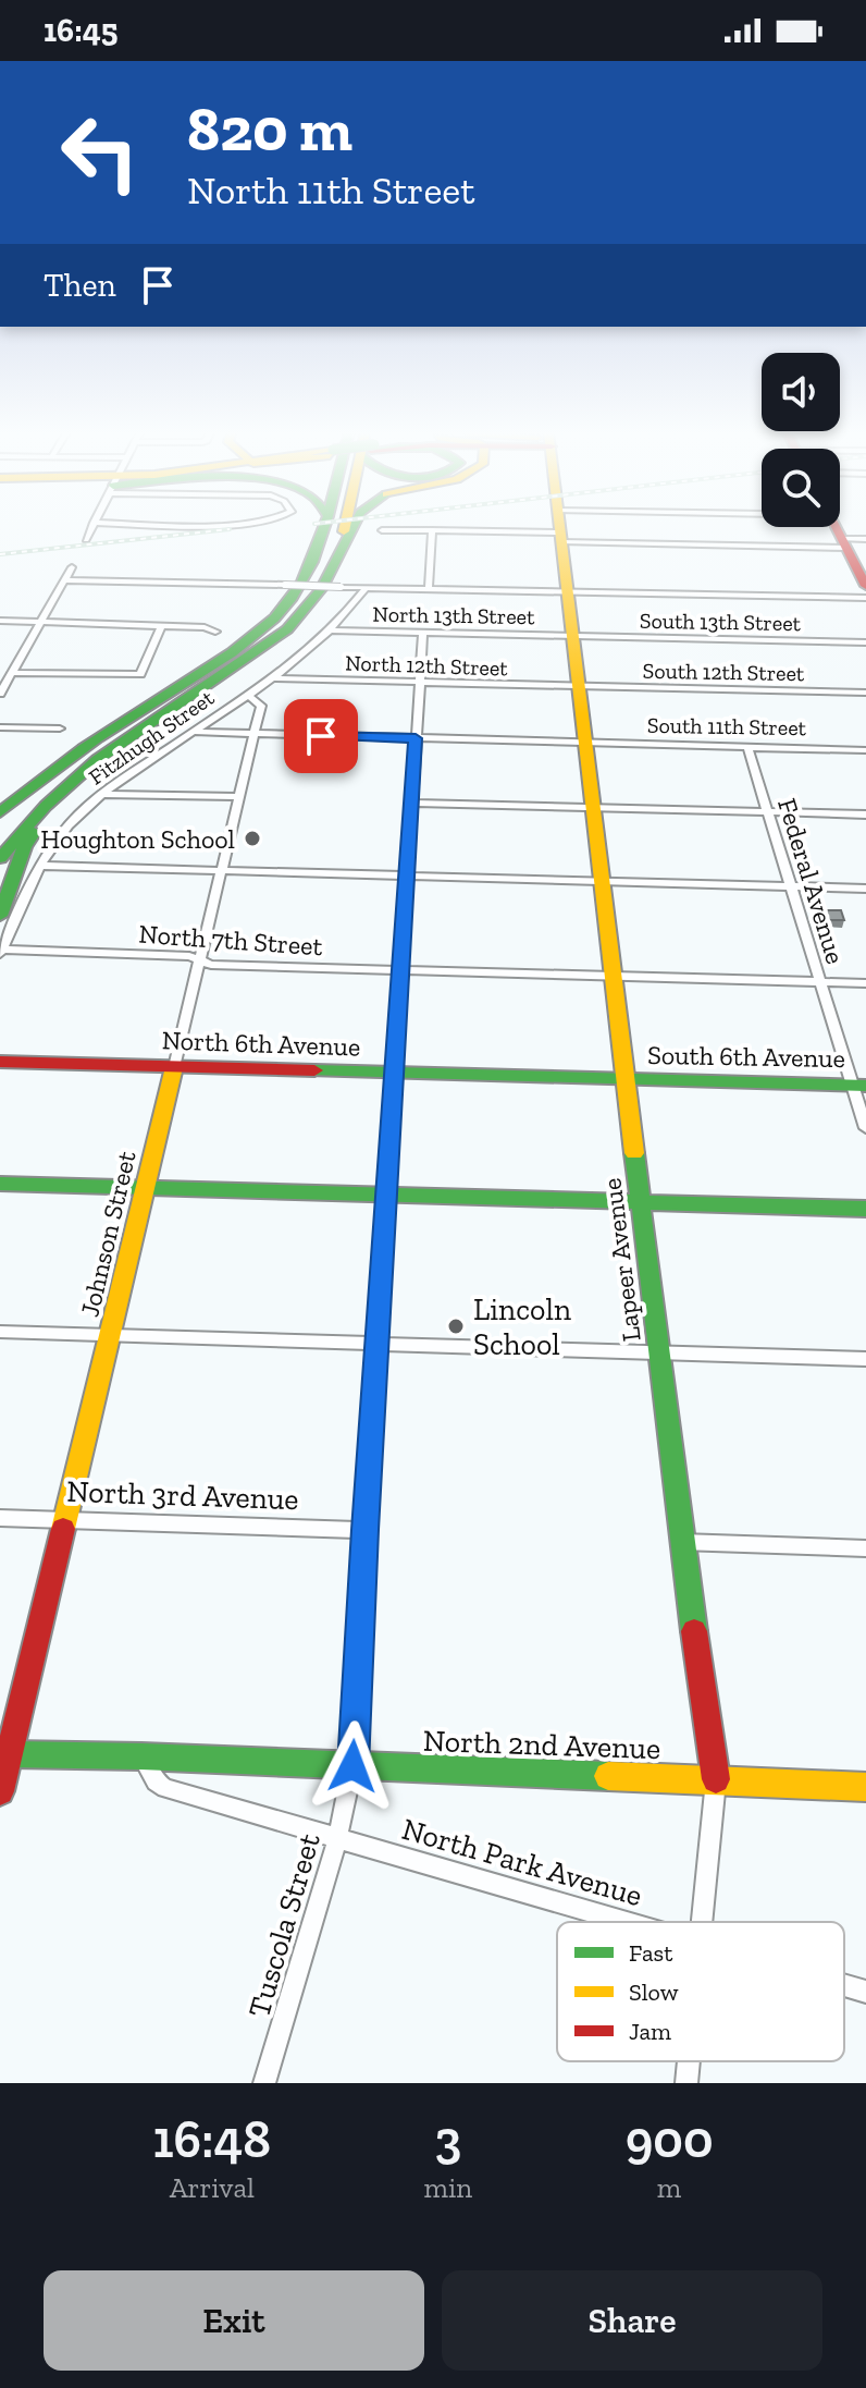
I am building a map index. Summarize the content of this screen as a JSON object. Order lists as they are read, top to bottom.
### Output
{
  "streets": {
    "main road": [
      "North 6th Avenue",
      "South 6th Avenue",
      "Johnson Street",
      "Lapeer Avenue",
      "North 2nd Avenue"
    ],
    "street": [
      "North 13th Street",
      "South 13th Street",
      "North 12th Street",
      "South 12th Street",
      "South 11th Street",
      "Fitzhugh Street",
      "Federal Avenue",
      "North 7th Street",
      "North 3rd Avenue",
      "North Park Avenue",
      "Tuscola Street"
    ]
  },
  "crossings": [
    ["North 13th Street", "South 13th Street"],
    ["North 13th Street", "Fitzhugh Street"],
    ["North 13th Street", "Lapeer Avenue"],
    ["North 13th Street", "Tuscola Street"],
    ["South 13th Street", "Lapeer Avenue"],
    ["North 12th Street", "South 12th Street"],
    ["North 12th Street", "Fitzhugh Street"],
    ["North 12th Street", "Lapeer Avenue"],
    ["North 12th Street", "Tuscola Street"],
    ["South 12th Street", "Lapeer Avenue"],
    ["South 11th Street", "Fitzhugh Street"],
    ["South 11th Street", "Federal Avenue"],
    ["South 11th Street", "Johnson Street"],
    ["South 11th Street", "Lapeer Avenue"],
    ["South 11th Street", "Tuscola Street"],
    ["Fitzhugh Street", "North 7th Street"],
    ["Fitzhugh Street", "Johnson Street"],
    ["Federal Avenue", "North 7th Street"],
    ["Federal Avenue", "South 6th Avenue"],
    ["North 7th Street", "Johnson Street"],
    ["North 7th Street", "Lapeer Avenue"],
    ["North 7th Street", "Tuscola Street"],
    ["North 6th Avenue", "South 6th Avenue"],
    ["North 6th Avenue", "Johnson Street"],
    ["North 6th Avenue", "Lapeer Avenue"],
    ["North 6th Avenue", "Tuscola Street"],
    ["South 6th Avenue", "Lapeer Avenue"],
    ["Johnson Street", "North 3rd Avenue"],
    ["Johnson Street", "North 2nd Avenue"],
    ["Lapeer Avenue", "North 2nd Avenue"],
    ["North 3rd Avenue", "Tuscola Street"],
    ["North 2nd Avenue", "North Park Avenue"],
    ["North 2nd Avenue", "Tuscola Street"],
    ["North Park Avenue", "Tuscola Street"]
  ],
  "places": ["Houghton School", "Lincoln School"],
  "legend": ["Fast", "Slow", "Jam"],
  "page": {
    "status": "16:45",
    "turn": ["820 m", "North 11th Street"],
    "then": "Then",
    "eta": [
      "16:48",
      "Arrival",
      "3",
      "min",
      "900",
      "m"
    ],
    "buttons": ["Exit", "Share"]
  }
}
